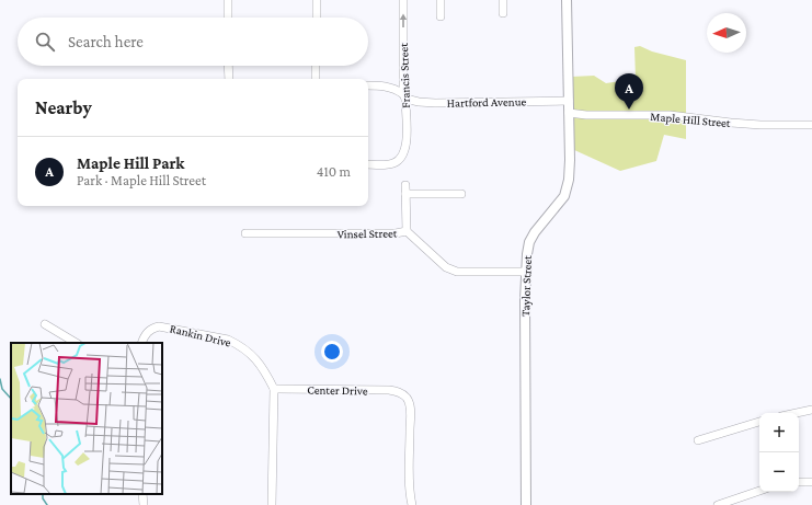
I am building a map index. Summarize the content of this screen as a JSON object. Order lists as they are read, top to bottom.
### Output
{
  "streets": {
    "street": [
      "Francis Street",
      "Hartford Avenue",
      "Maple Hill Street",
      "Vinsel Street",
      "Taylor Street",
      "Rankin Drive",
      "Center Drive"
    ]
  },
  "crossings": [
    ["Francis Street", "Hartford Avenue"],
    ["Hartford Avenue", "Taylor Street"],
    ["Maple Hill Street", "Taylor Street"],
    ["Vinsel Street", "Taylor Street"],
    ["Rankin Drive", "Center Drive"]
  ],
  "one_way": ["Francis Street"],
  "north": "left",
  "page": {
    "search": "Search here",
    "pins": "A",
    "heading": "Nearby",
    "list": [
      {
        "mark": "A",
        "name": "Maple Hill Park",
        "note": "Park · Maple Hill Street",
        "value": "410 m"
      }
    ],
    "map_buttons": ["+", "−"]
  }
}
